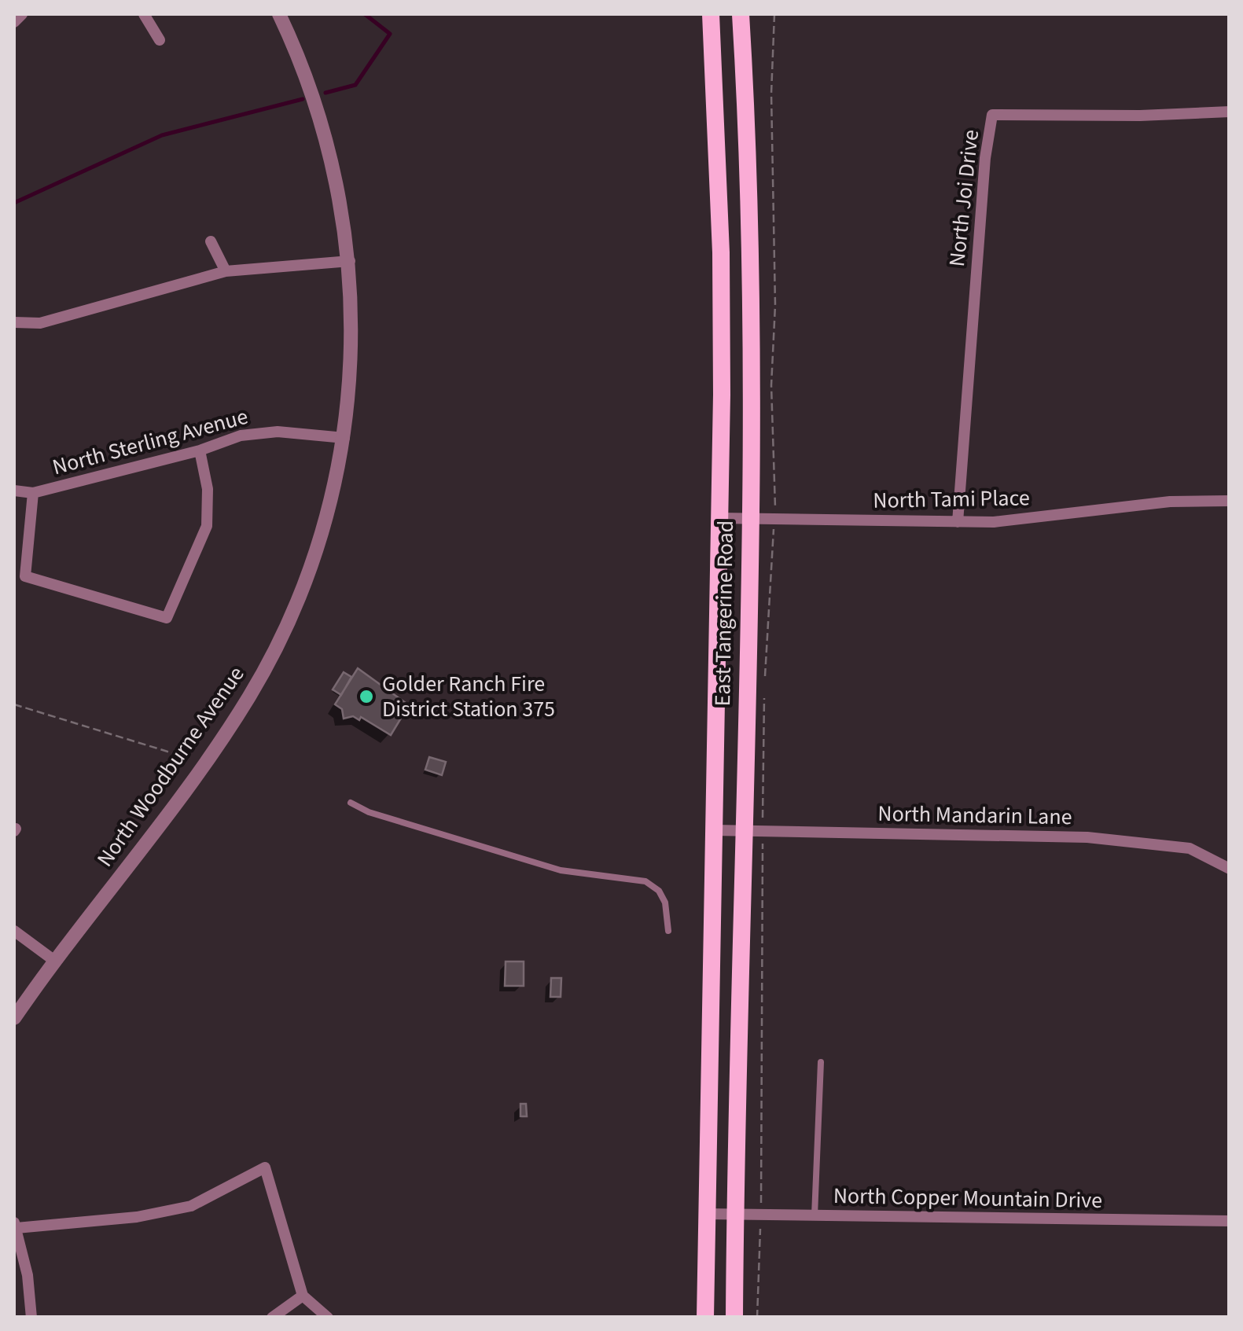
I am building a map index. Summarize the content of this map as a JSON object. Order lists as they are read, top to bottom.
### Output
{
  "streets": {
    "main road": ["East Tangerine Road"],
    "street": [
      "North Joi Drive",
      "North Sterling Avenue",
      "North Tami Place",
      "North Woodburne Avenue",
      "North Mandarin Lane",
      "North Copper Mountain Drive"
    ]
  },
  "crossings": [
    ["North Joi Drive", "North Tami Place"],
    ["North Sterling Avenue", "North Woodburne Avenue"],
    ["North Tami Place", "East Tangerine Road"],
    ["East Tangerine Road", "North Mandarin Lane"],
    ["East Tangerine Road", "North Copper Mountain Drive"]
  ],
  "places": ["Golder Ranch Fire District Station 375"]
}
